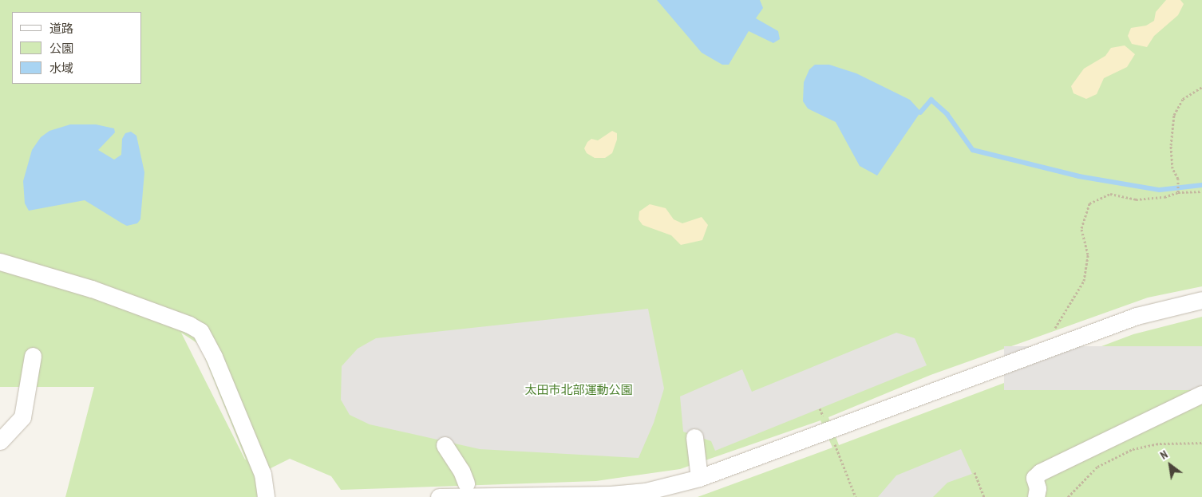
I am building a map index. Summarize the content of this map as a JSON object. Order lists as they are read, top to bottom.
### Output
{
  "parks": ["太田市北部運動公園"],
  "legend": ["道路", "公園", "水域"],
  "north": "top left"
}
